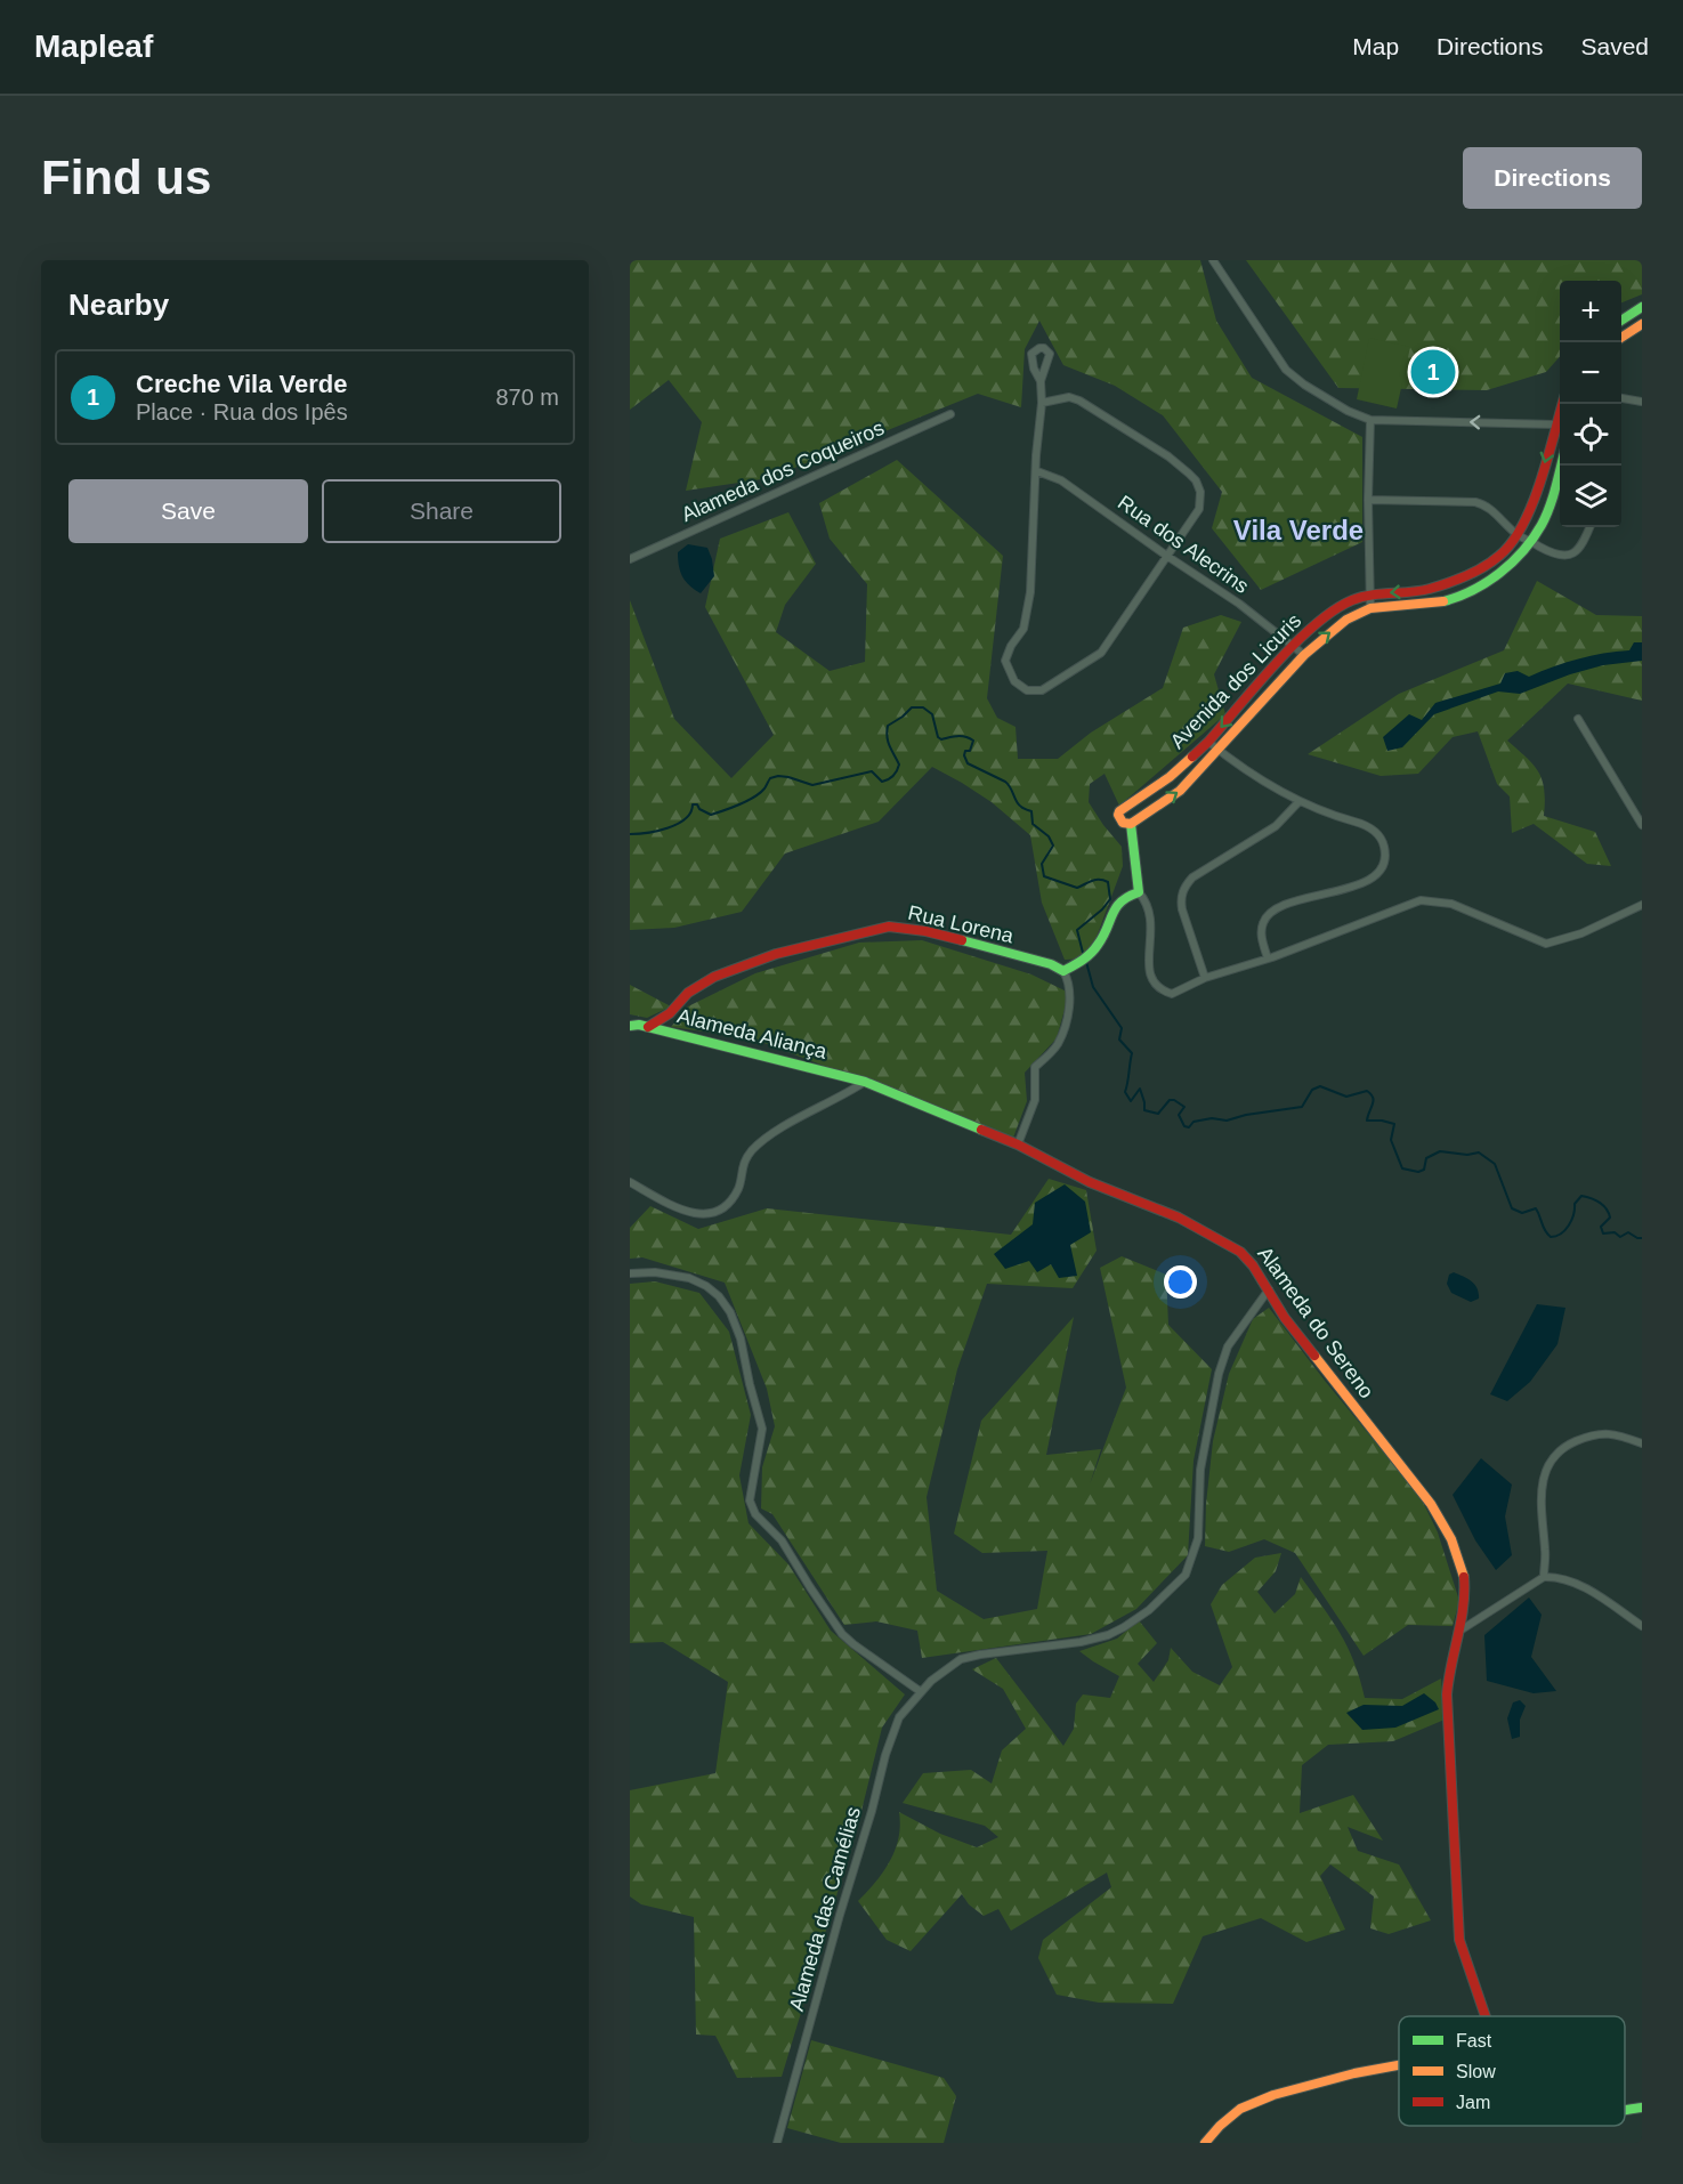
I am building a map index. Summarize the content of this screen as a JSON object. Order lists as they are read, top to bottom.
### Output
{
  "streets": {
    "street": [
      "Alameda dos Coqueiros",
      "Rua dos Alecrins",
      "Avenida dos Licuris",
      "Rua Lorena",
      "Alameda Aliança",
      "Alameda do Sereno",
      "Alameda das Camélias"
    ]
  },
  "crossings": [
    ["Rua dos Alecrins", "Avenida dos Licuris"],
    ["Rua Lorena", "Alameda Aliança"],
    ["Alameda Aliança", "Alameda do Sereno"],
    ["Alameda do Sereno", "Alameda das Camélias"]
  ],
  "districts": ["Vila Verde"],
  "legend": ["Fast", "Slow", "Jam"],
  "page": {
    "header": "Mapleaf",
    "nav": ["Map", "Directions", "Saved"],
    "buttons": [
      "Directions",
      ["Save", "Share"]
    ],
    "title": "Find us",
    "heading": "Nearby",
    "map_buttons": ["+", "−"],
    "pins": "1",
    "list": [
      {
        "mark": "1",
        "name": "Creche Vila Verde",
        "note": "Place · Rua dos Ipês",
        "value": "870 m"
      }
    ]
  }
}
